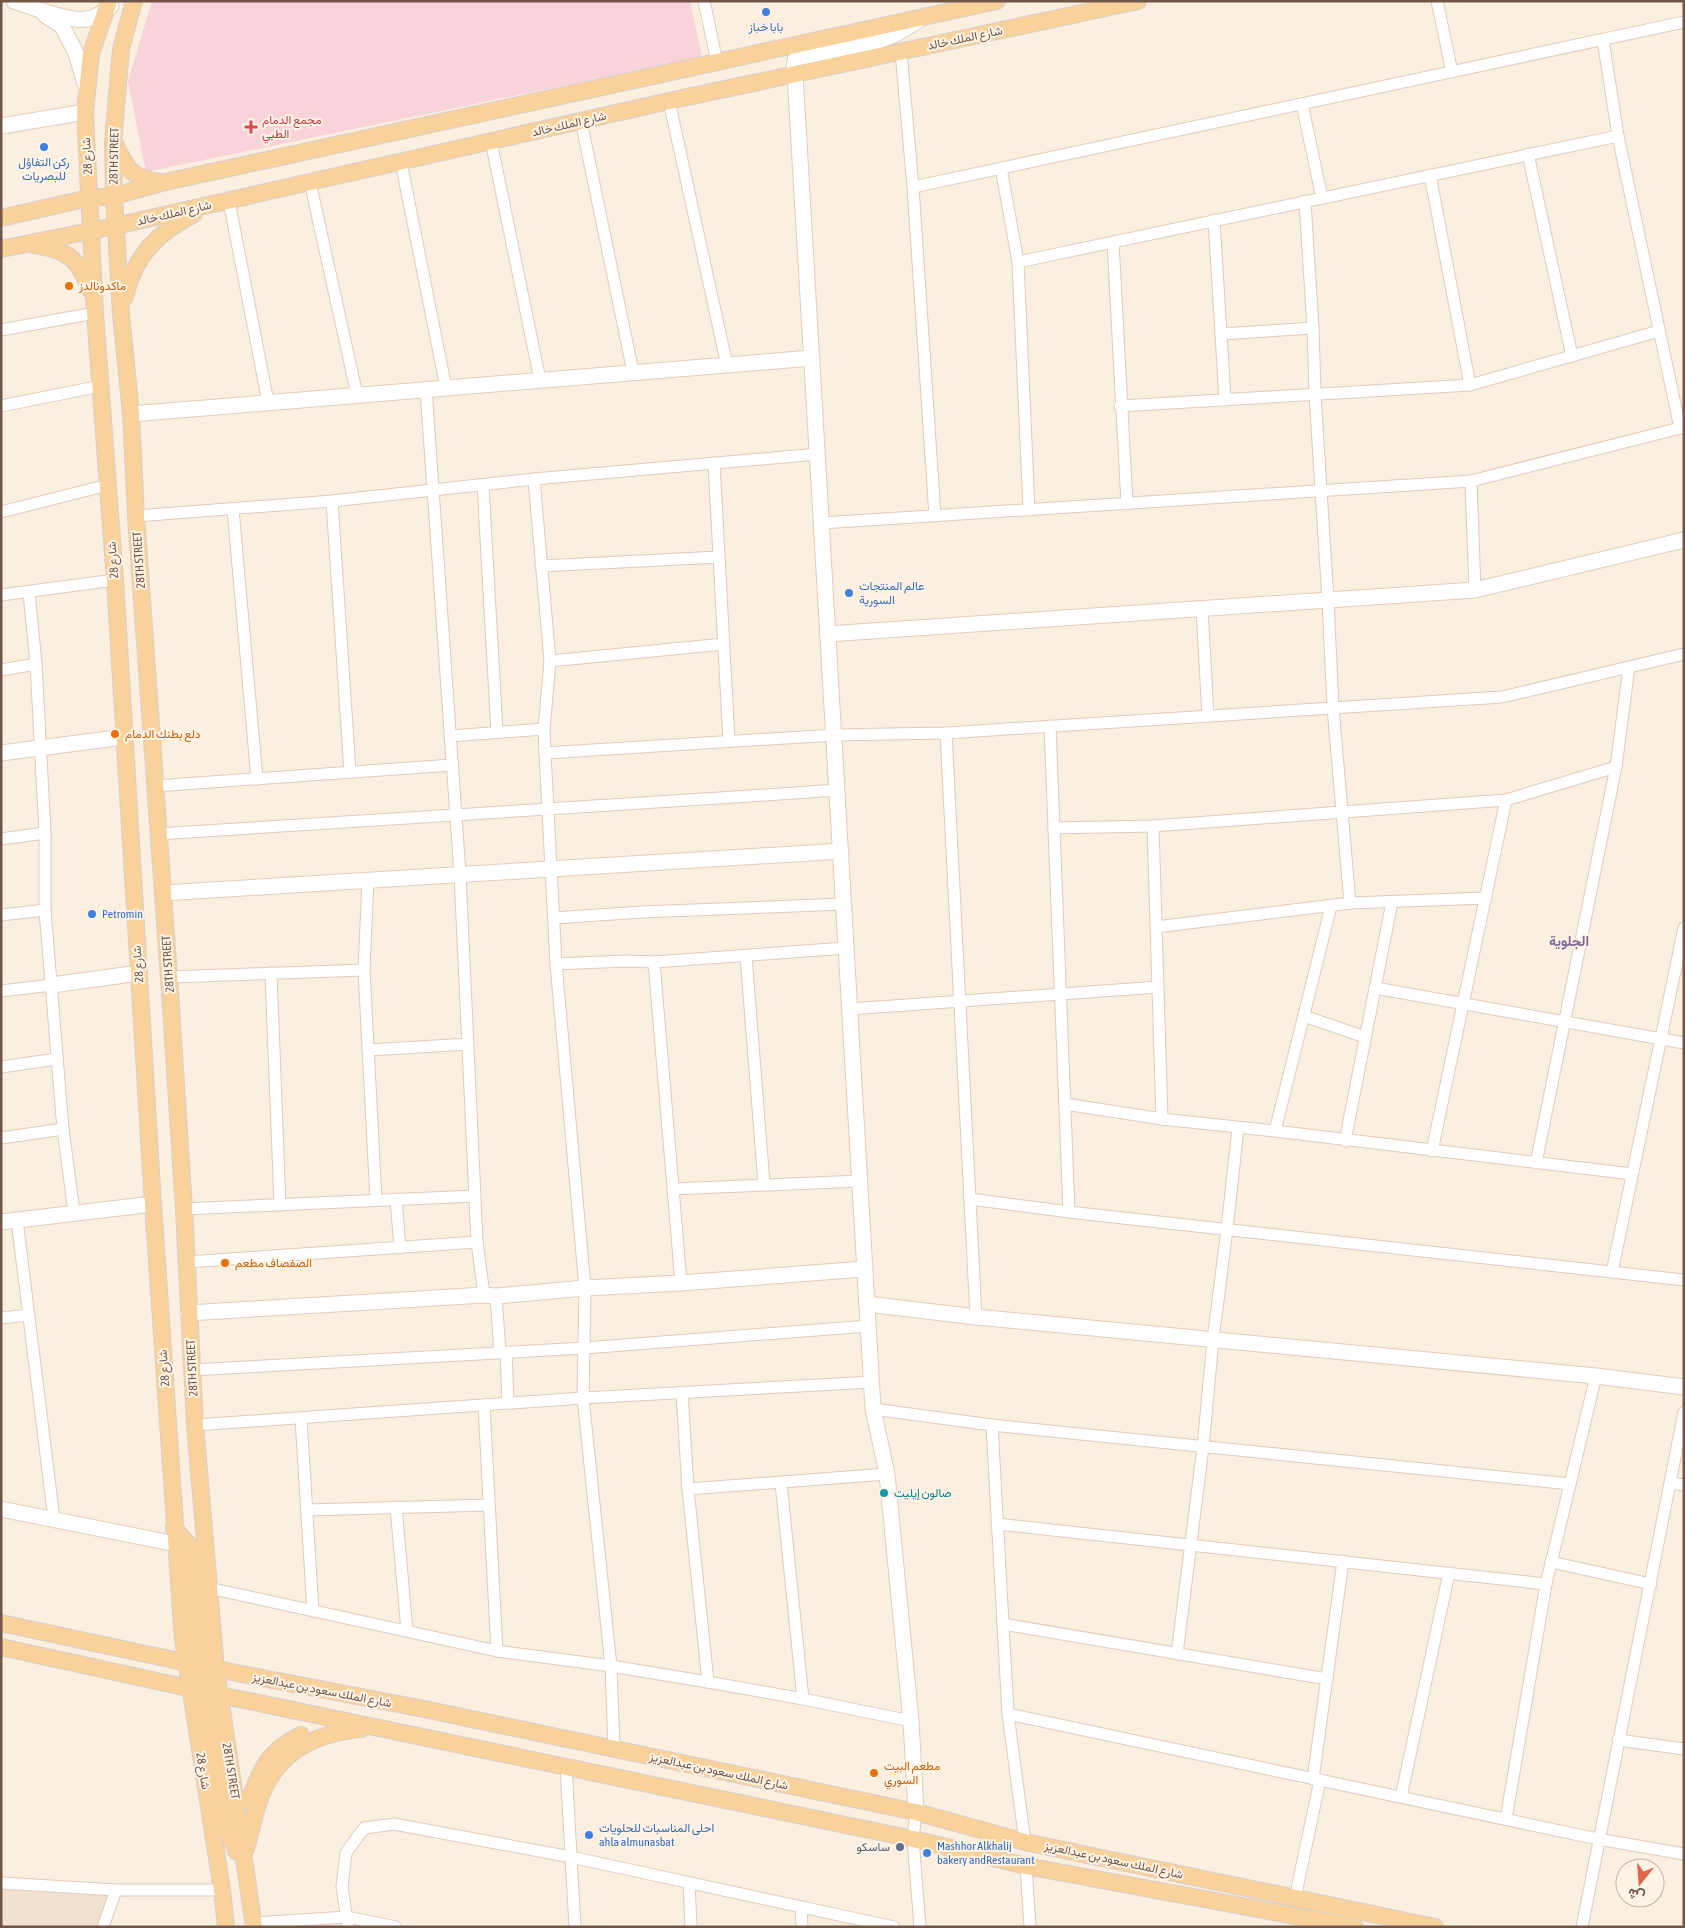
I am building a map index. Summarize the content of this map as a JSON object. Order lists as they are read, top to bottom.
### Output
{
  "streets": {
    "main road": [
      "شارع الملك خالد",
      "شارع 28",
      "28TH STREET",
      "شارع الملك سعود بن عبدالعزيز"
    ]
  },
  "crossings": [
    ["شارع الملك خالد", "شارع 28"],
    ["شارع الملك خالد", "28TH STREET"],
    ["شارع 28", "28TH STREET"],
    ["شارع 28", "شارع الملك سعود بن عبدالعزيز"],
    ["28TH STREET", "شارع الملك سعود بن عبدالعزيز"]
  ],
  "districts": ["الجلوية"],
  "places": {
    "other": [
      "بابا خباز",
      "ركن التفاؤل للبصريات",
      "ماكدونالدز",
      "عالم المنتجات السورية",
      "دلع بطنك الدمام",
      "Petromin",
      "الصفصاف مطعم",
      "صالون إيليت",
      "مطعم البيت السوري",
      "احلى المناسبات للحلويات ahla almunasbat",
      "ساسكو",
      "Mashhor Alkhalij bakery andRestaurant"
    ],
    "health": ["مجمع الدمام الطبي"]
  },
  "north": "bottom"
}
